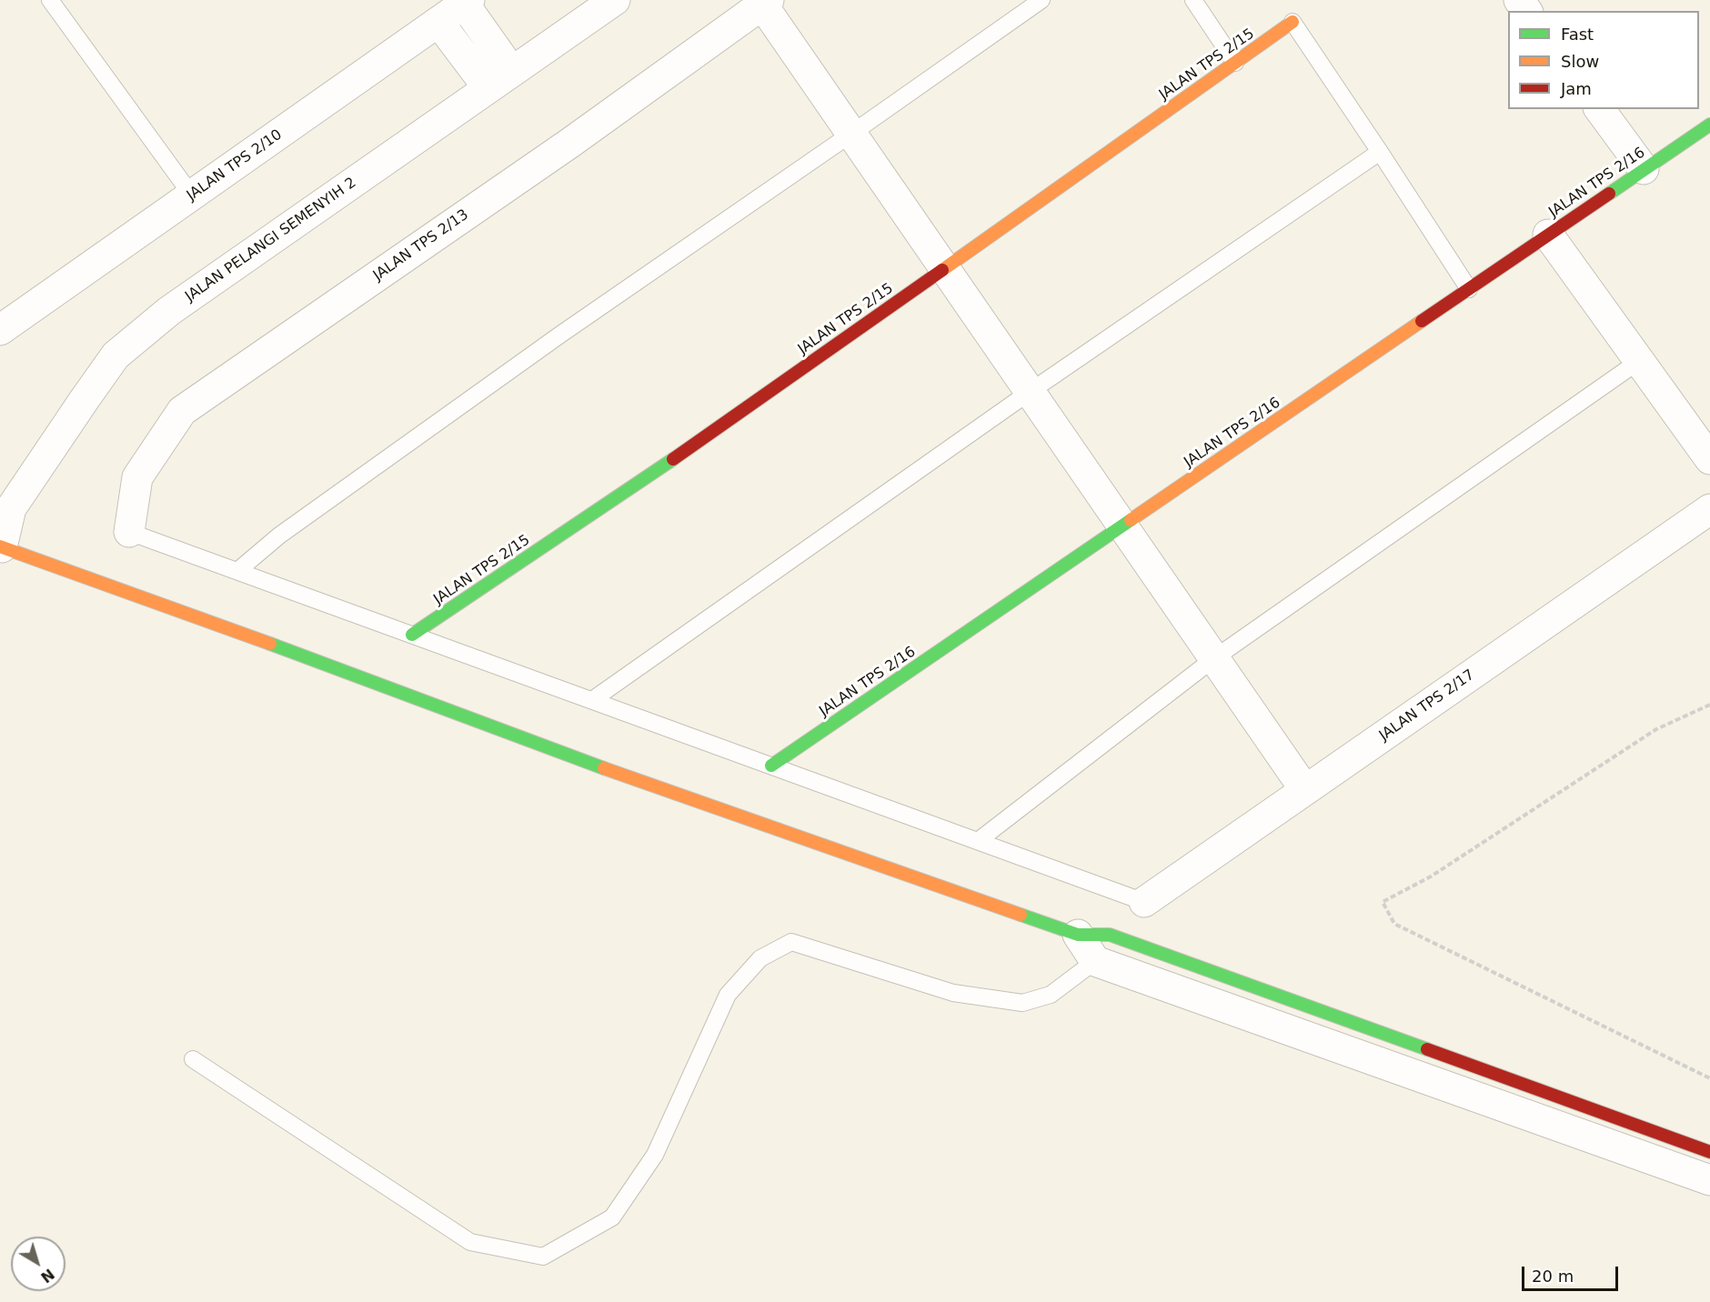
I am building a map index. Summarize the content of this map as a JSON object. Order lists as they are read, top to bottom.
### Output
{
  "streets": {
    "street": [
      "JALAN TPS 2/15",
      "JALAN TPS 2/10",
      "JALAN TPS 2/16",
      "JALAN PELANGI SEMENYIH 2",
      "JALAN TPS 2/13",
      "JALAN TPS 2/17"
    ]
  },
  "legend": ["Fast", "Slow", "Jam"],
  "scale_bar": "20 m",
  "north": "bottom right"
}
